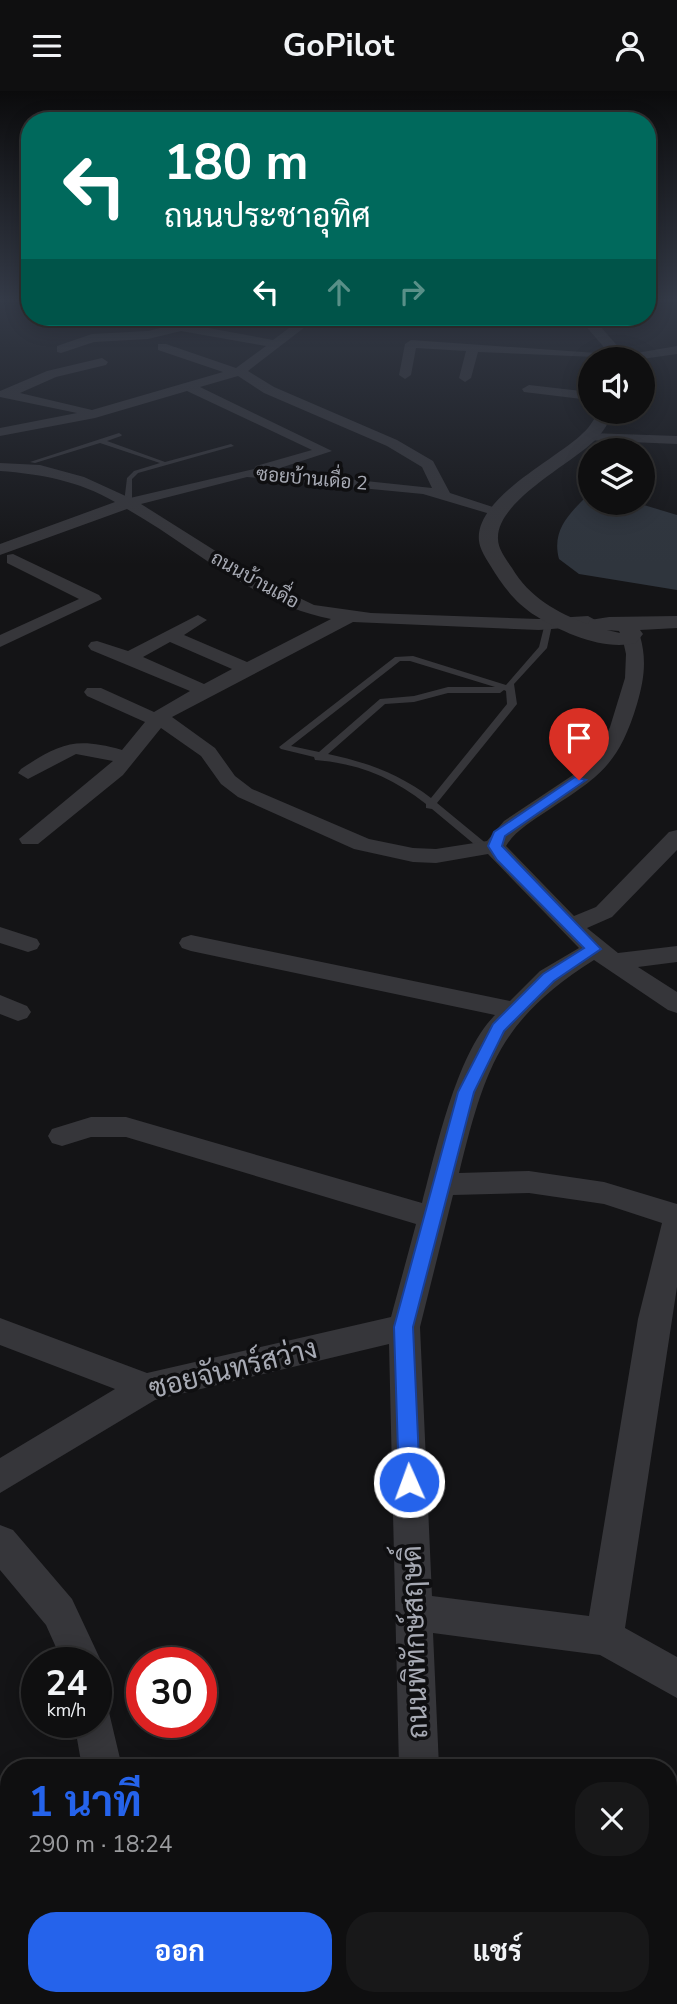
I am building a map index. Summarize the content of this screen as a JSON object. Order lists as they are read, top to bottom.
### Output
{
  "streets": {
    "street": [
      "ซอยบ้านเดื่อ 2",
      "ถนนบ้านเดื่อ",
      "ซอยจันทร์สว่าง",
      "ถนนพิทักษ์สฤษดิ์"
    ]
  },
  "crossings": [
    ["ซอยบ้านเดื่อ 2", "ถนนบ้านเดื่อ"],
    ["ซอยจันทร์สว่าง", "ถนนพิทักษ์สฤษดิ์"]
  ],
  "page": {
    "header": "GoPilot",
    "turn": ["180 m", "ถนนประชาอุทิศ"],
    "speed": "24 km/h",
    "limit": "30",
    "heading": ["1 นาที", "290 m · 18:24"],
    "buttons": ["ออก", "แชร์"]
  }
}
